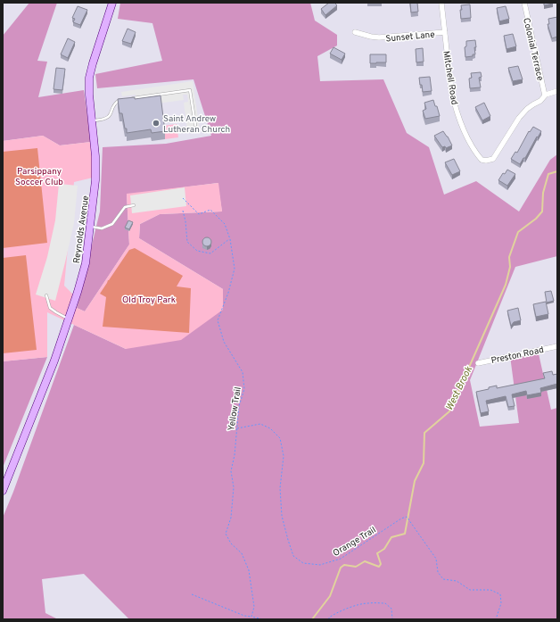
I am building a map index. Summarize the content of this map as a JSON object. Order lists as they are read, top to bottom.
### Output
{
  "streets": {
    "street": [
      "Sunset Lane",
      "Colonial Terrace",
      "Mitchell Road",
      "Reynolds Avenue",
      "Preston Road"
    ],
    "path": ["Yellow Trail", "Orange Trail"]
  },
  "crossings": [
    ["Sunset Lane", "Mitchell Road"],
    ["Colonial Terrace", "Mitchell Road"],
    ["Yellow Trail", "Orange Trail"]
  ],
  "water": ["West Brook"],
  "parks": ["Parsippany Soccer Club", "Old Troy Park"],
  "places": ["Saint Andrew Lutheran Church"]
}
